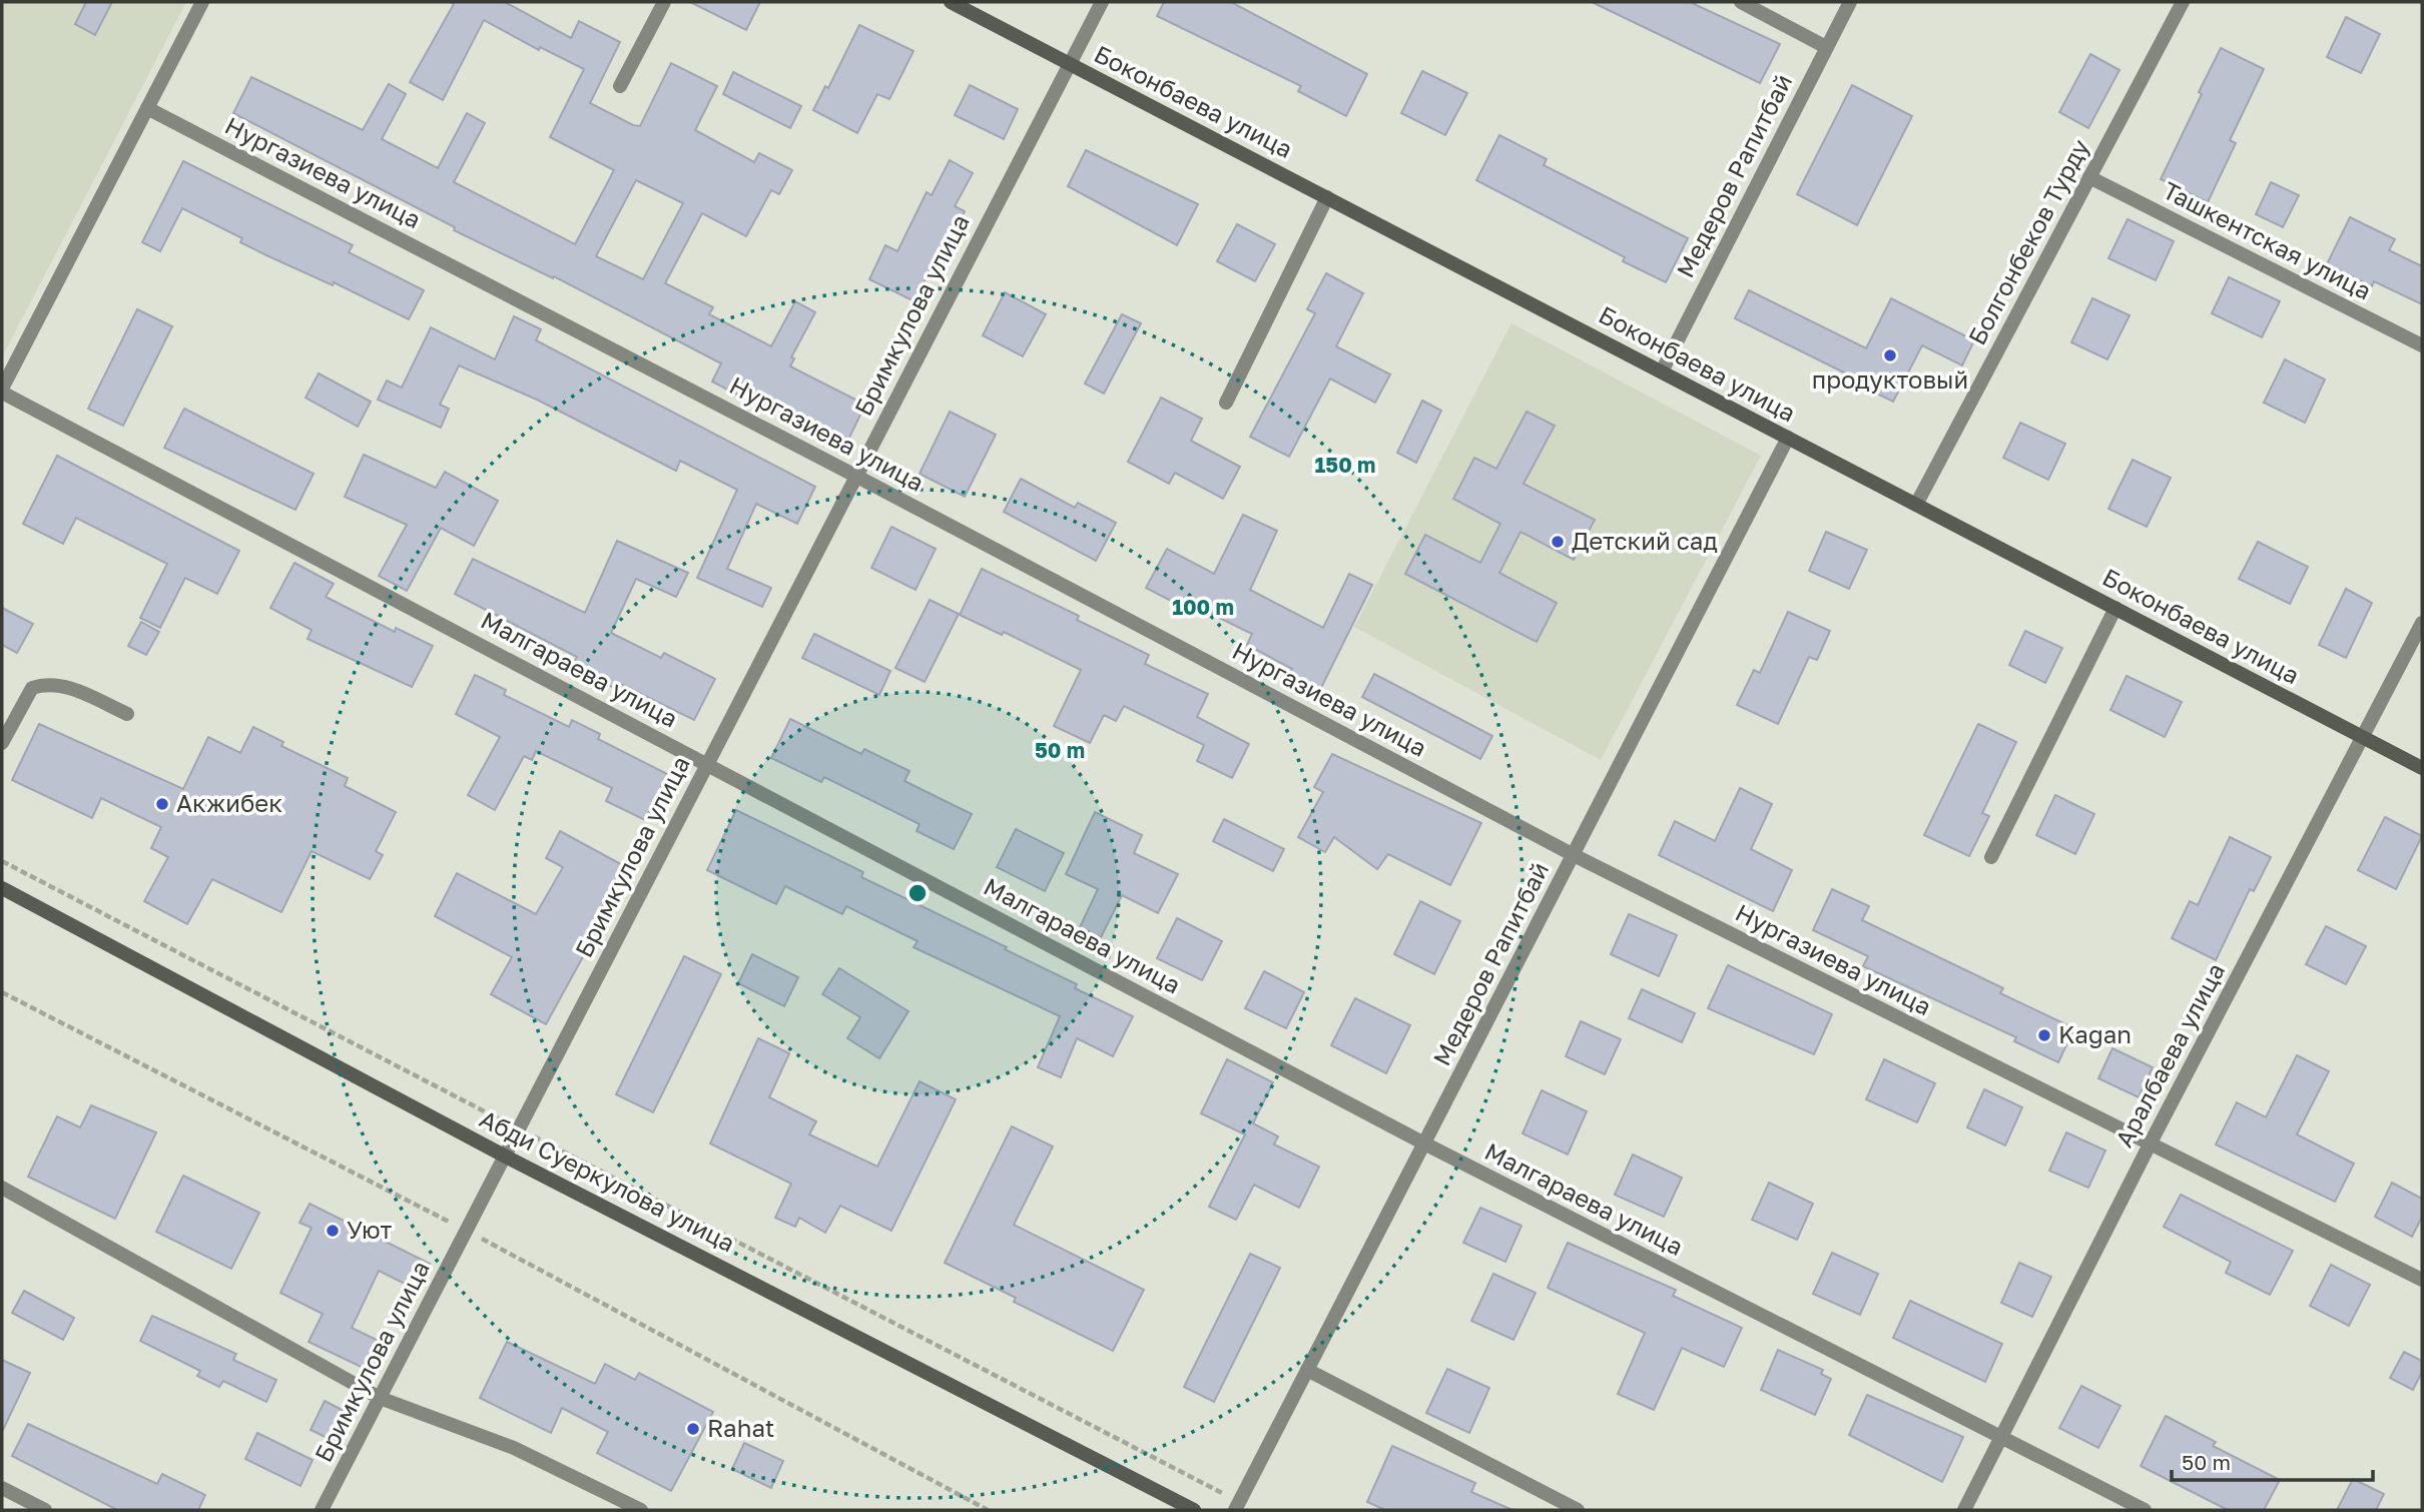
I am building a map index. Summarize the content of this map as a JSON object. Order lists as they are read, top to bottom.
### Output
{
  "streets": {
    "street": [
      "Боконбаева улица",
      "Нургазиева улица",
      "Медеров Рапитбай",
      "Ташкентская улица",
      "Болгонбеков Турду",
      "Бримкулова улица",
      "Малгараева улица",
      "Аралбаева улица",
      "Абди Суеркулова улица"
    ]
  },
  "crossings": [
    ["Боконбаева улица", "Медеров Рапитбай"],
    ["Боконбаева улица", "Болгонбеков Турду"],
    ["Боконбаева улица", "Бримкулова улица"],
    ["Боконбаева улица", "Аралбаева улица"],
    ["Нургазиева улица", "Медеров Рапитбай"],
    ["Нургазиева улица", "Бримкулова улица"],
    ["Нургазиева улица", "Аралбаева улица"],
    ["Медеров Рапитбай", "Малгараева улица"],
    ["Ташкентская улица", "Болгонбеков Турду"],
    ["Бримкулова улица", "Малгараева улица"],
    ["Бримкулова улица", "Абди Суеркулова улица"],
    ["Малгараева улица", "Аралбаева улица"]
  ],
  "places": [
    "продуктовый",
    "Детский сад",
    "Акжибек",
    "Kagan",
    "Уют",
    "Rahat"
  ],
  "scale_bar": "50 m",
  "rings": ["150 m", "100 m", "50 m"]
}
